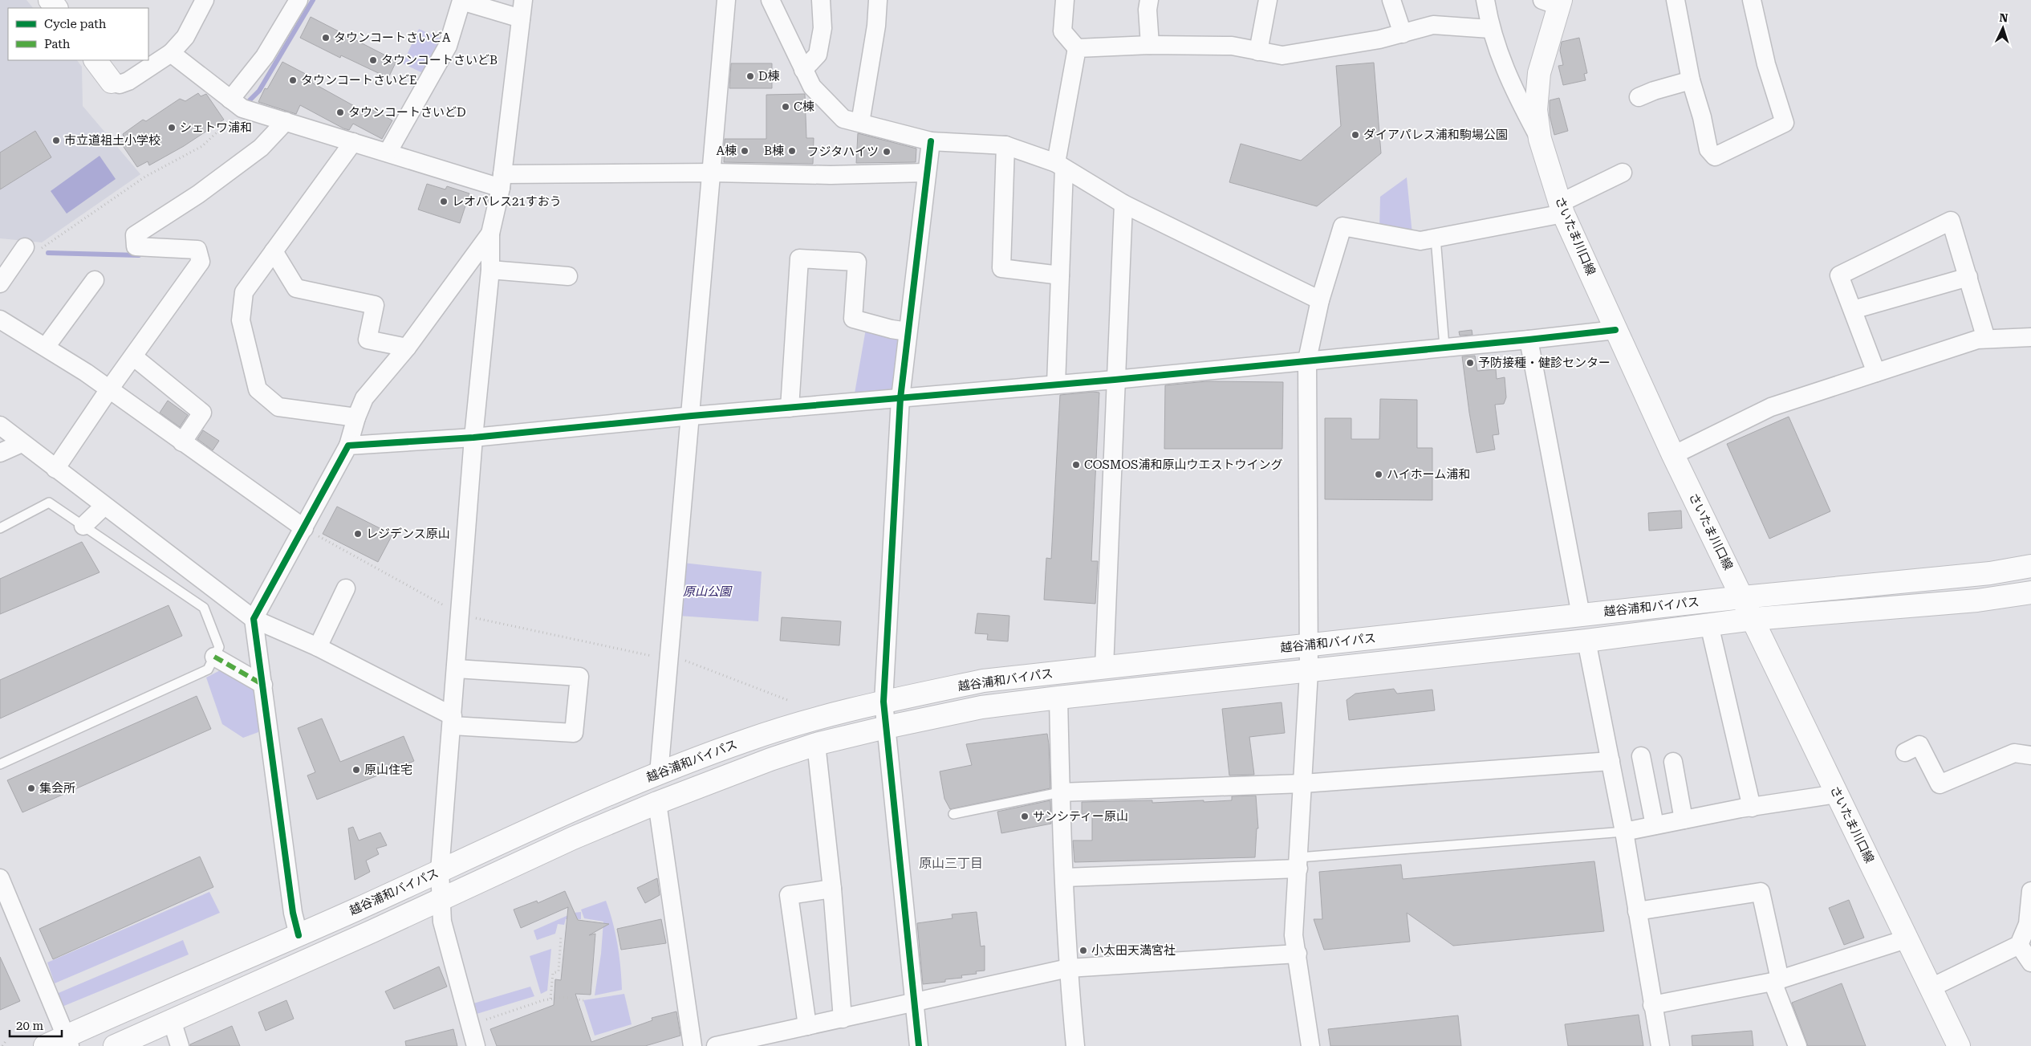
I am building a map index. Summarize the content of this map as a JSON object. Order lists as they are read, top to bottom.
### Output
{
  "streets": {
    "main road": ["さいたま川口線", "越谷浦和バイパス"]
  },
  "crossings": [
    ["さいたま川口線", "越谷浦和バイパス"]
  ],
  "districts": ["原山三丁目"],
  "parks": ["原山公園"],
  "places": [
    "タウンコートさいどA",
    "タウンコートさいどB",
    "D棟",
    "タウンコートさいどE",
    "C棟",
    "タウンコートさいどD",
    "シェトワ浦和",
    "ダイアパレス浦和駒場公園",
    "市立道祖土小学校",
    "A棟",
    "B棟",
    "フジタハイツ",
    "レオパレス21すおう",
    "予防接種・健診センター",
    "COSMOS浦和原山ウエストウイング",
    "ハイホーム浦和",
    "レジデンス原山",
    "原山住宅",
    "集会所",
    "サンシティー原山",
    "小太田天満宮社"
  ],
  "legend": ["Cycle path", "Path"],
  "scale_bar": "20 m",
  "north": "top"
}
